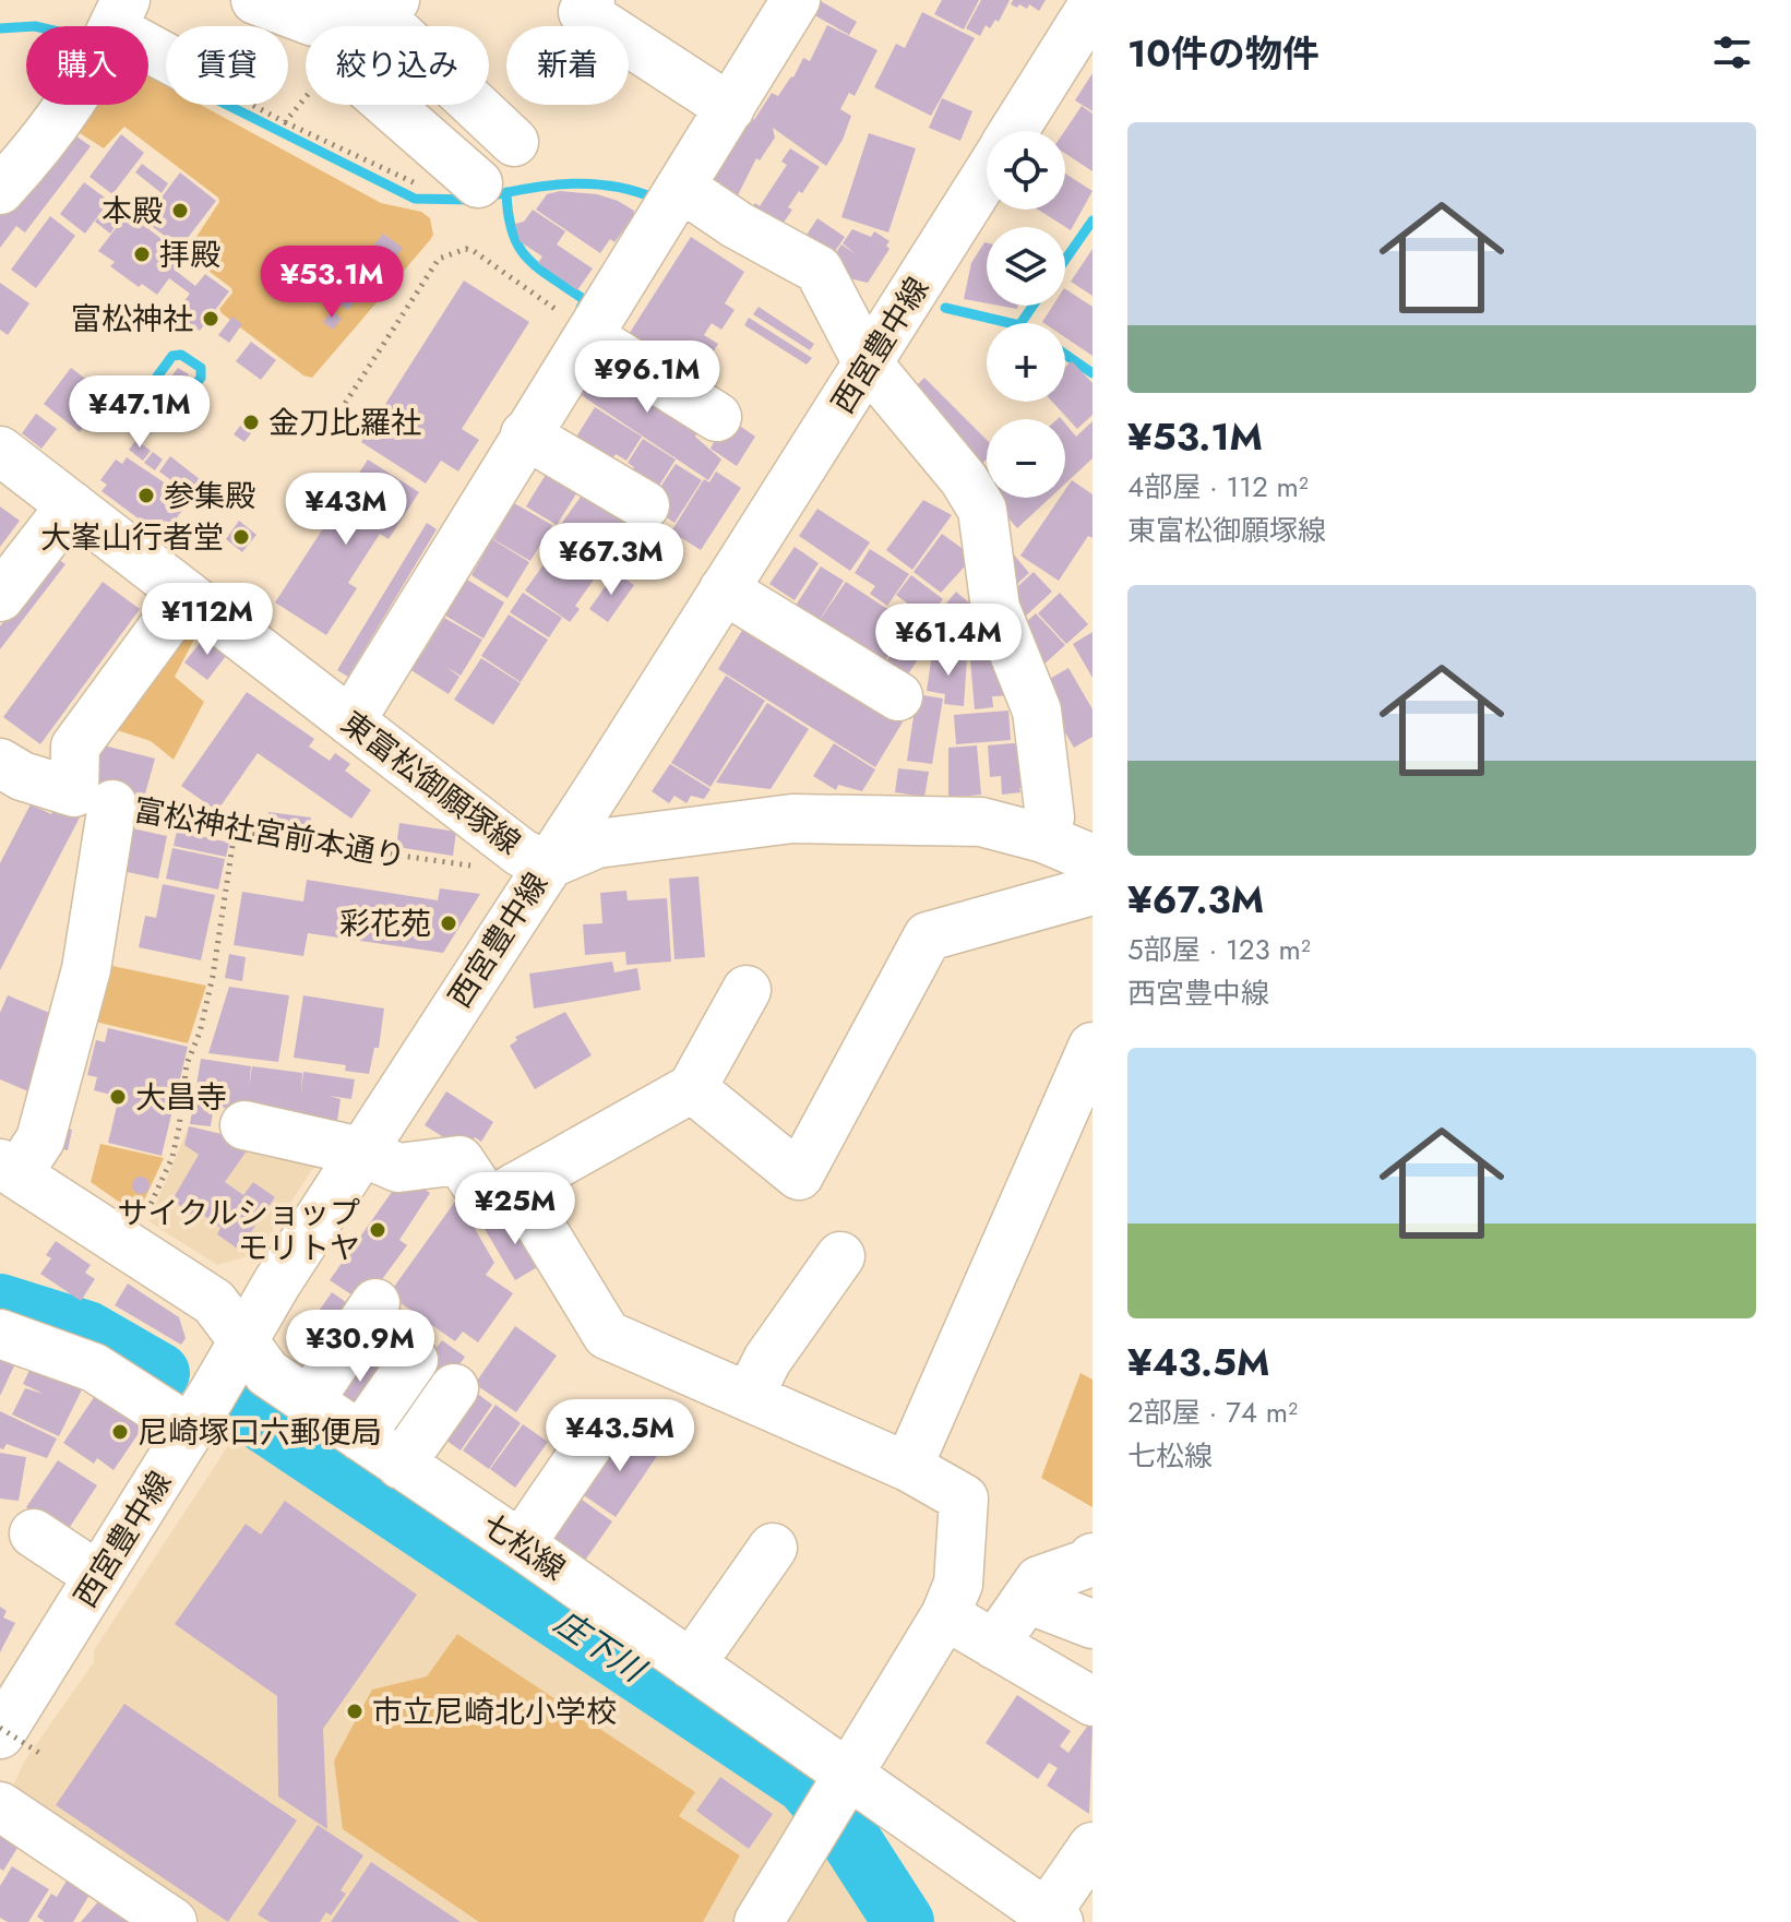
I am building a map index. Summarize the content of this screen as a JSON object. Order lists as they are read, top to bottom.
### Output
{
  "streets": {
    "street": ["西宮豊中線", "東富松御願塚線", "七松線"],
    "path": ["富松神社宮前本通り"]
  },
  "crossings": [
    ["西宮豊中線", "東富松御願塚線"],
    ["西宮豊中線", "七松線"]
  ],
  "water": ["庄下川"],
  "places": [
    "本殿",
    "拝殿",
    "富松神社",
    "金刀比羅社",
    "参集殿",
    "大峯山行者堂",
    "彩花苑",
    "大昌寺",
    "サイクルショップ モリトヤ",
    "尼崎塚口六郵便局",
    "市立尼崎北小学校"
  ],
  "page": {
    "heading": "10件の物件",
    "chip": [
      "購入",
      "賃貸",
      "絞り込み",
      "新着"
    ],
    "list": [
      {
        "name": "¥53.1M",
        "note": "4部屋 · 112 m² · 東富松御願塚線"
      },
      {
        "name": "¥67.3M",
        "note": "5部屋 · 123 m² · 西宮豊中線"
      },
      {
        "name": "¥43.5M",
        "note": "2部屋 · 74 m² · 七松線"
      }
    ],
    "map_buttons": ["+", "−"],
    "price": [
      "¥53.1M",
      "¥96.1M",
      "¥47.1M",
      "¥43M",
      "¥67.3M",
      "¥112M",
      "¥61.4M",
      "¥25M",
      "¥30.9M",
      "¥43.5M"
    ]
  }
}
